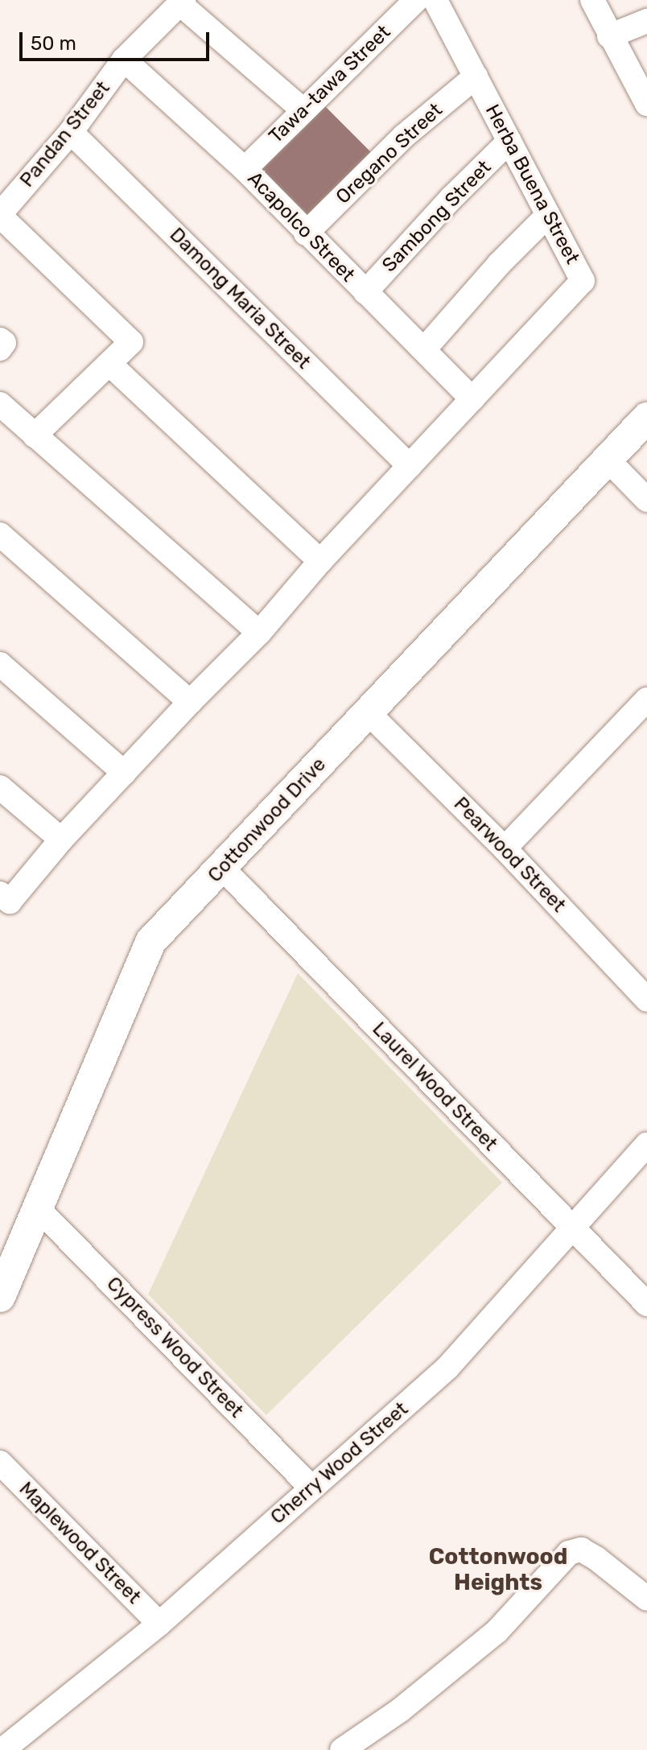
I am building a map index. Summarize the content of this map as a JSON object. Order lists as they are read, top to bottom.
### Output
{
  "streets": {
    "street": [
      "Tawa-tawa Street",
      "Pandan Street",
      "Oregano Street",
      "Herba Buena Street",
      "Sambong Street",
      "Acapolco Street",
      "Damong Maria Street",
      "Cottonwood Drive",
      "Pearwood Street",
      "Laurel Wood Street",
      "Cypress Wood Street",
      "Cherry Wood Street",
      "Maplewood Street"
    ]
  },
  "crossings": [
    ["Tawa-tawa Street", "Acapolco Street"],
    ["Pandan Street", "Acapolco Street"],
    ["Pandan Street", "Damong Maria Street"],
    ["Oregano Street", "Herba Buena Street"],
    ["Oregano Street", "Acapolco Street"],
    ["Herba Buena Street", "Sambong Street"],
    ["Herba Buena Street", "Acapolco Street"],
    ["Herba Buena Street", "Damong Maria Street"],
    ["Sambong Street", "Acapolco Street"],
    ["Cottonwood Drive", "Pearwood Street"],
    ["Cottonwood Drive", "Laurel Wood Street"],
    ["Cottonwood Drive", "Cypress Wood Street"],
    ["Laurel Wood Street", "Cherry Wood Street"],
    ["Cypress Wood Street", "Cherry Wood Street"],
    ["Cherry Wood Street", "Maplewood Street"]
  ],
  "districts": ["Cottonwood Heights"],
  "scale_bar": "50 m"
}
